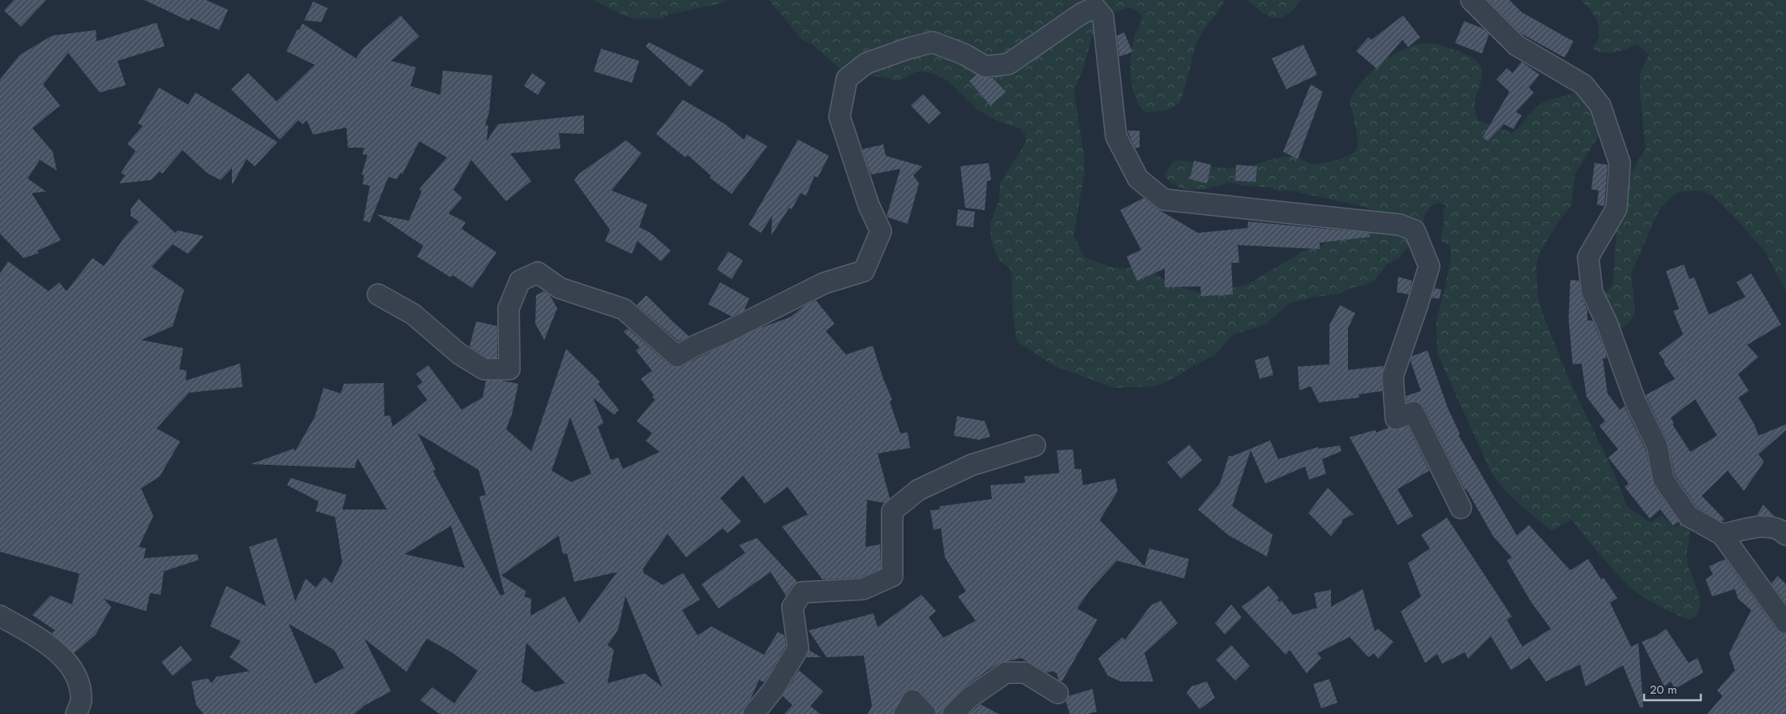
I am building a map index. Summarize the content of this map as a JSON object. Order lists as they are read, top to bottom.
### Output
{
  "scale_bar": "20 m"
}
